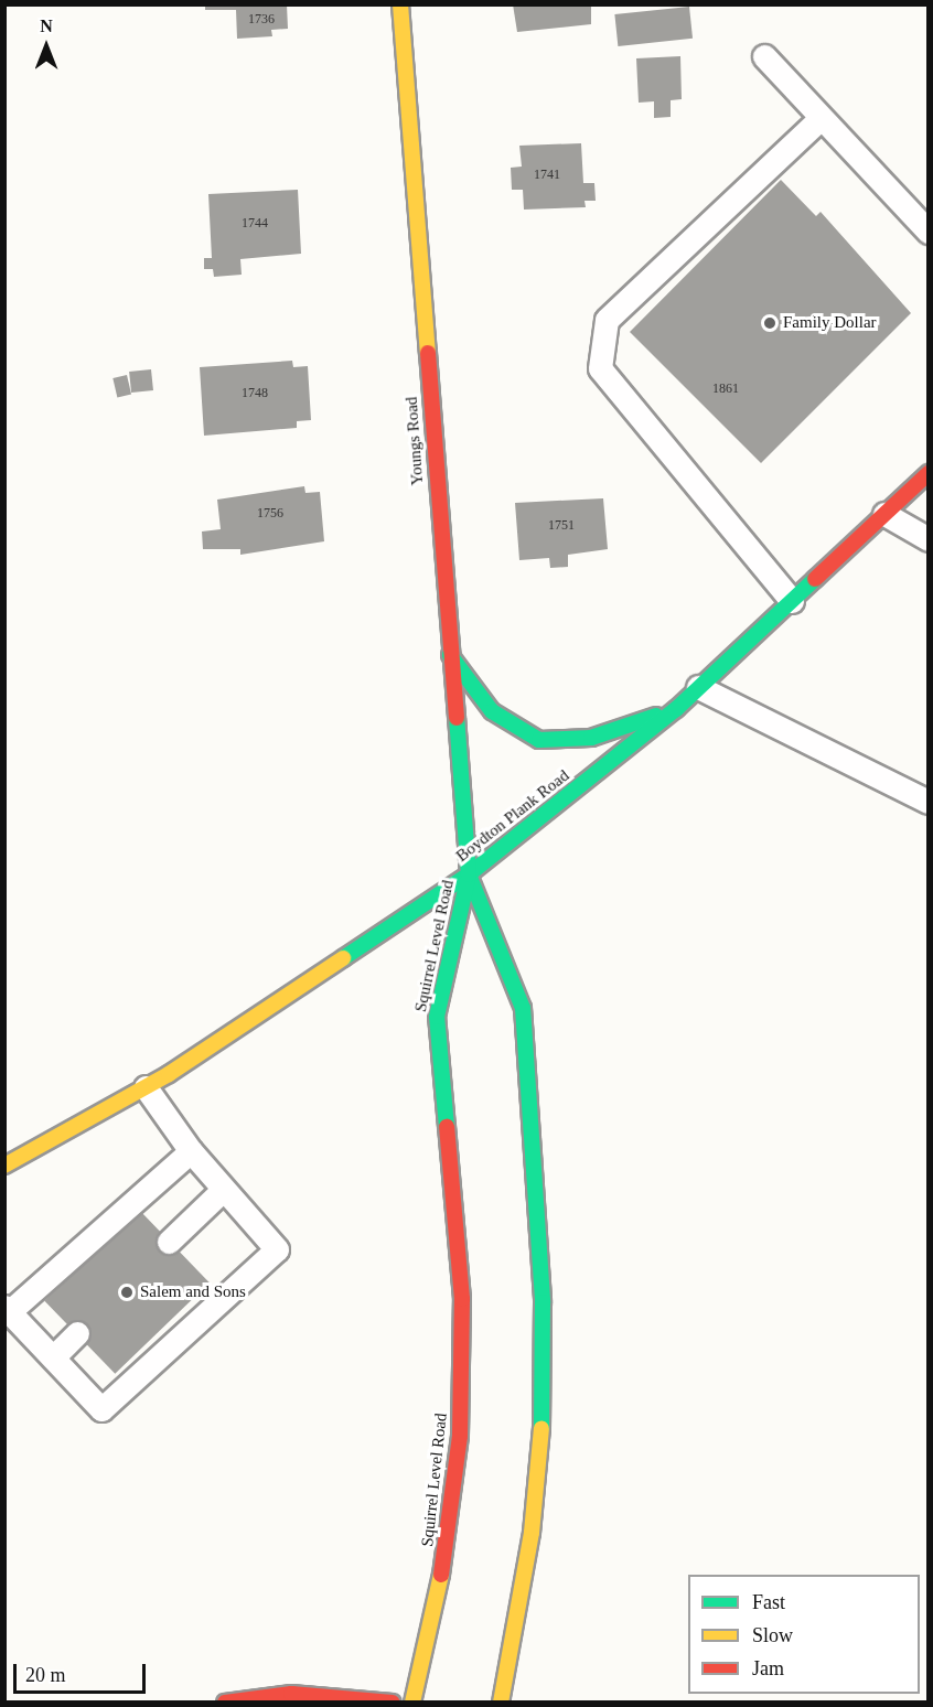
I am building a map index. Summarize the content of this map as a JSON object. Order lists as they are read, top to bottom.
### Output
{
  "streets": {
    "main road": ["Youngs Road", "Boydton Plank Road", "Squirrel Level Road"]
  },
  "crossings": [
    ["Youngs Road", "Boydton Plank Road"],
    ["Youngs Road", "Squirrel Level Road"],
    ["Boydton Plank Road", "Squirrel Level Road"]
  ],
  "places": ["Family Dollar", "Salem and Sons"],
  "house_numbers": [
    "1736",
    "1741",
    "1744",
    "1861",
    "1748",
    "1756",
    "1751"
  ],
  "legend": ["Fast", "Slow", "Jam"],
  "scale_bar": "20 m",
  "north": "top"
}
